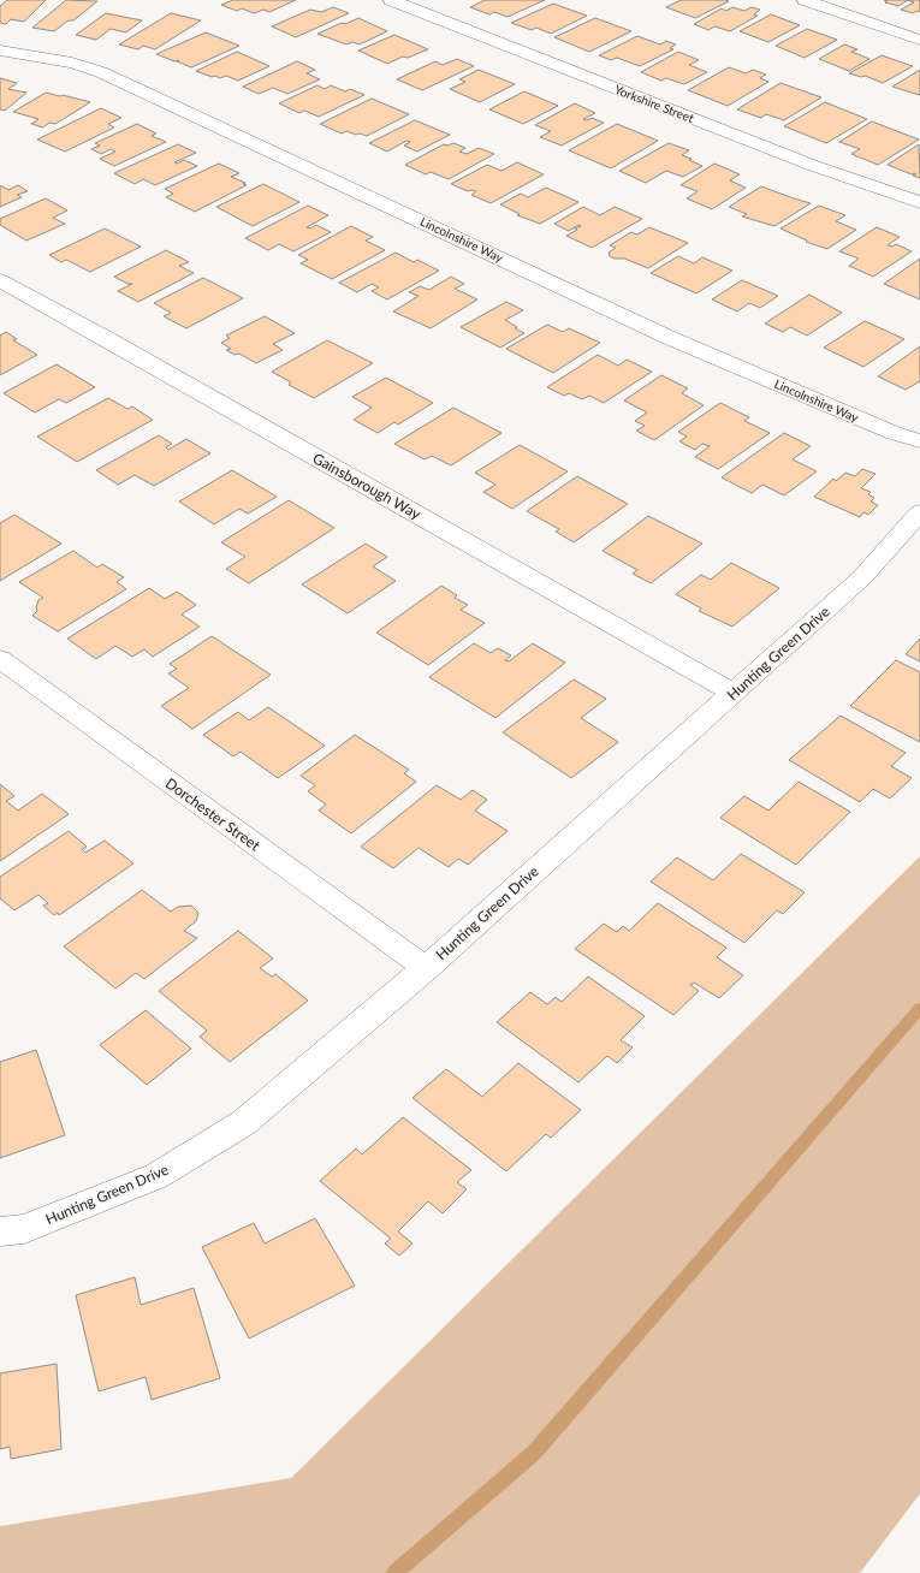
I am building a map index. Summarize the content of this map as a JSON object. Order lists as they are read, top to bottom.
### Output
{
  "streets": {
    "street": [
      "Yorkshire Street",
      "Lincolnshire Way",
      "Gainsborough Way",
      "Hunting Green Drive",
      "Dorchester Street"
    ]
  },
  "crossings": [
    ["Gainsborough Way", "Hunting Green Drive"],
    ["Hunting Green Drive", "Dorchester Street"]
  ]
}
